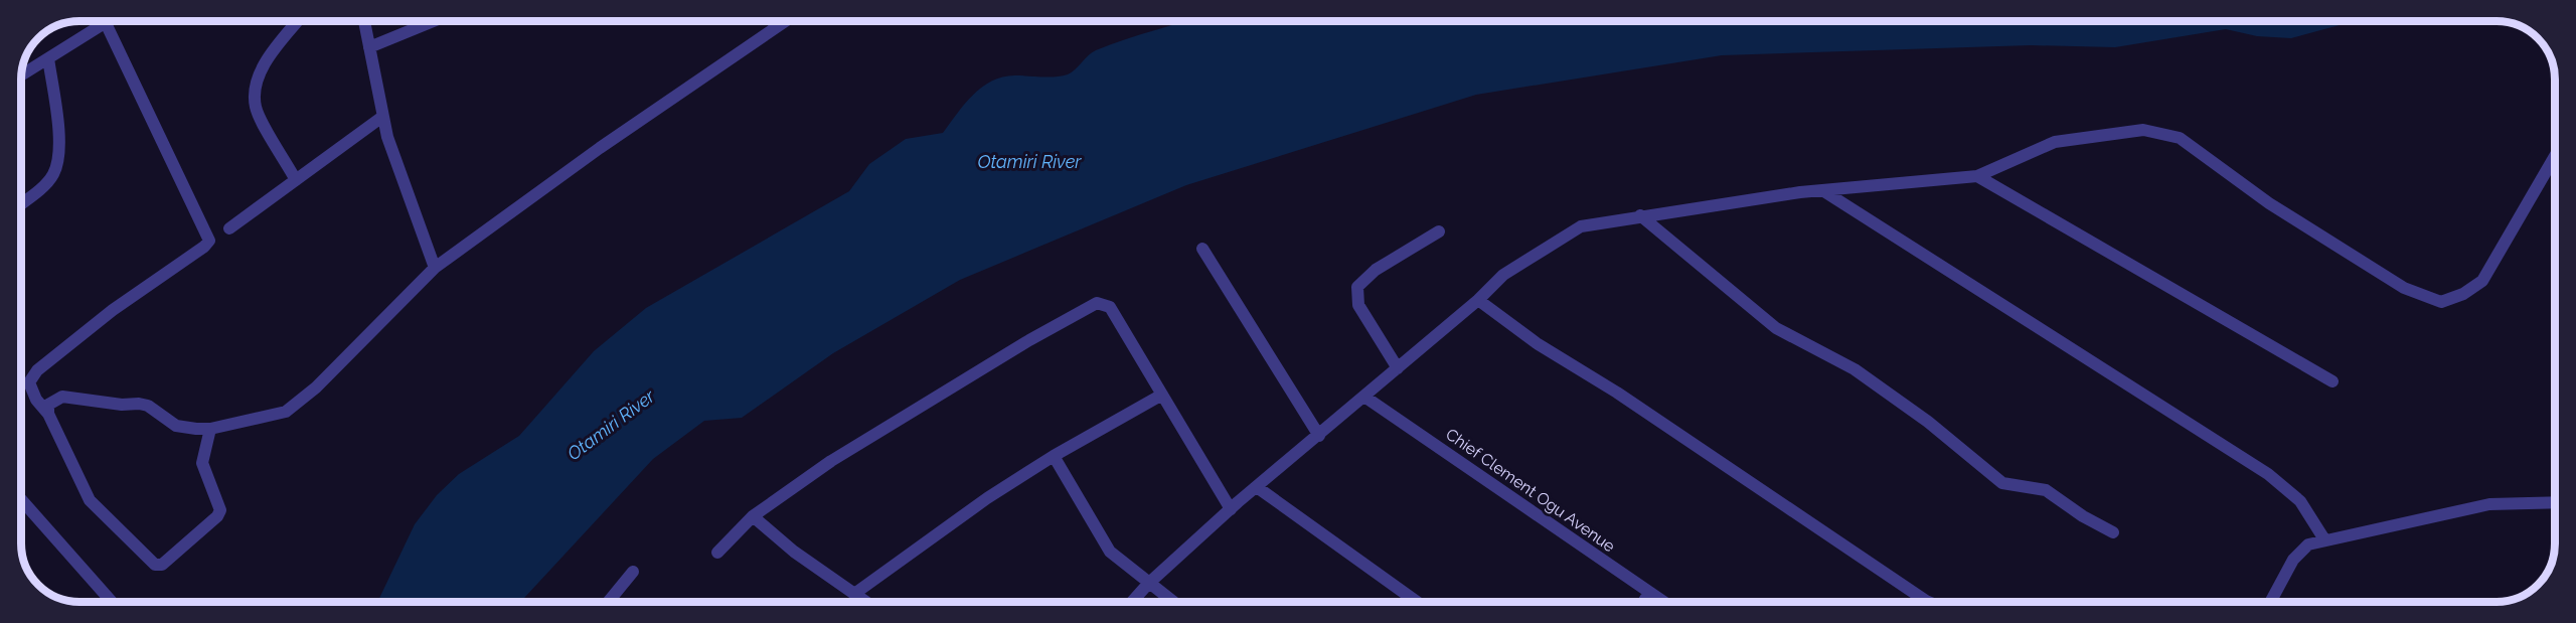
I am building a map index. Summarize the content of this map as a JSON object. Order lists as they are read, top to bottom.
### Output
{
  "streets": {
    "street": ["Chief Clement Ogu Avenue"]
  },
  "water": ["Otamiri River"]
}
